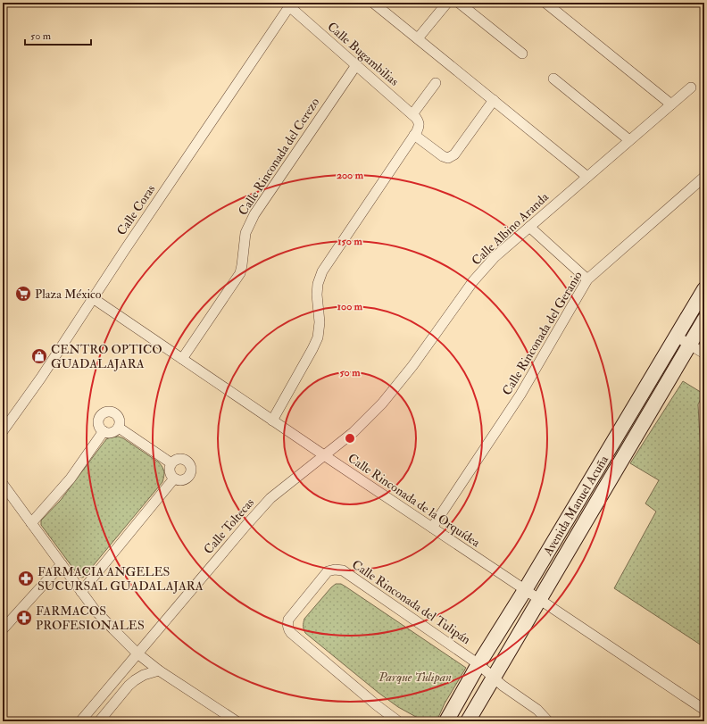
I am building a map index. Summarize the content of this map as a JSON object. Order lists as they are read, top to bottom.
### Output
{
  "streets": {
    "street": [
      "Calle Bugambilias",
      "Calle Rinconada del Cerezo",
      "Calle Coras",
      "Calle Albino Aranda",
      "Calle Rinconada del Geranio",
      "Calle Rinconada de la Orquídea",
      "Avenida Manuel Acuña",
      "Calle Toltecas",
      "Calle Rinconada del Tulipán"
    ]
  },
  "crossings": [
    ["Calle Bugambilias", "Calle Rinconada del Cerezo"],
    ["Calle Bugambilias", "Calle Coras"],
    ["Calle Rinconada del Cerezo", "Calle Rinconada de la Orquídea"],
    ["Calle Coras", "Calle Rinconada de la Orquídea"],
    ["Calle Albino Aranda", "Calle Rinconada de la Orquídea"],
    ["Calle Albino Aranda", "Calle Toltecas"],
    ["Calle Rinconada del Geranio", "Calle Rinconada de la Orquídea"],
    ["Calle Rinconada de la Orquídea", "Avenida Manuel Acuña"],
    ["Calle Rinconada de la Orquídea", "Calle Toltecas"],
    ["Avenida Manuel Acuña", "Calle Rinconada del Tulipán"]
  ],
  "parks": ["Parque Tulipan"],
  "places": {
    "supermarket": ["Plaza México"],
    "shop": ["CENTRO OPTICO GUADALAJARA"],
    "pharmacy": ["FARMACIA ANGELES SUCURSAL GUADALAJARA", "FARMACOS PROFESIONALES"]
  },
  "scale_bar": "50 m",
  "rings": [
    "200 m",
    "150 m",
    "100 m",
    "50 m"
  ]
}
